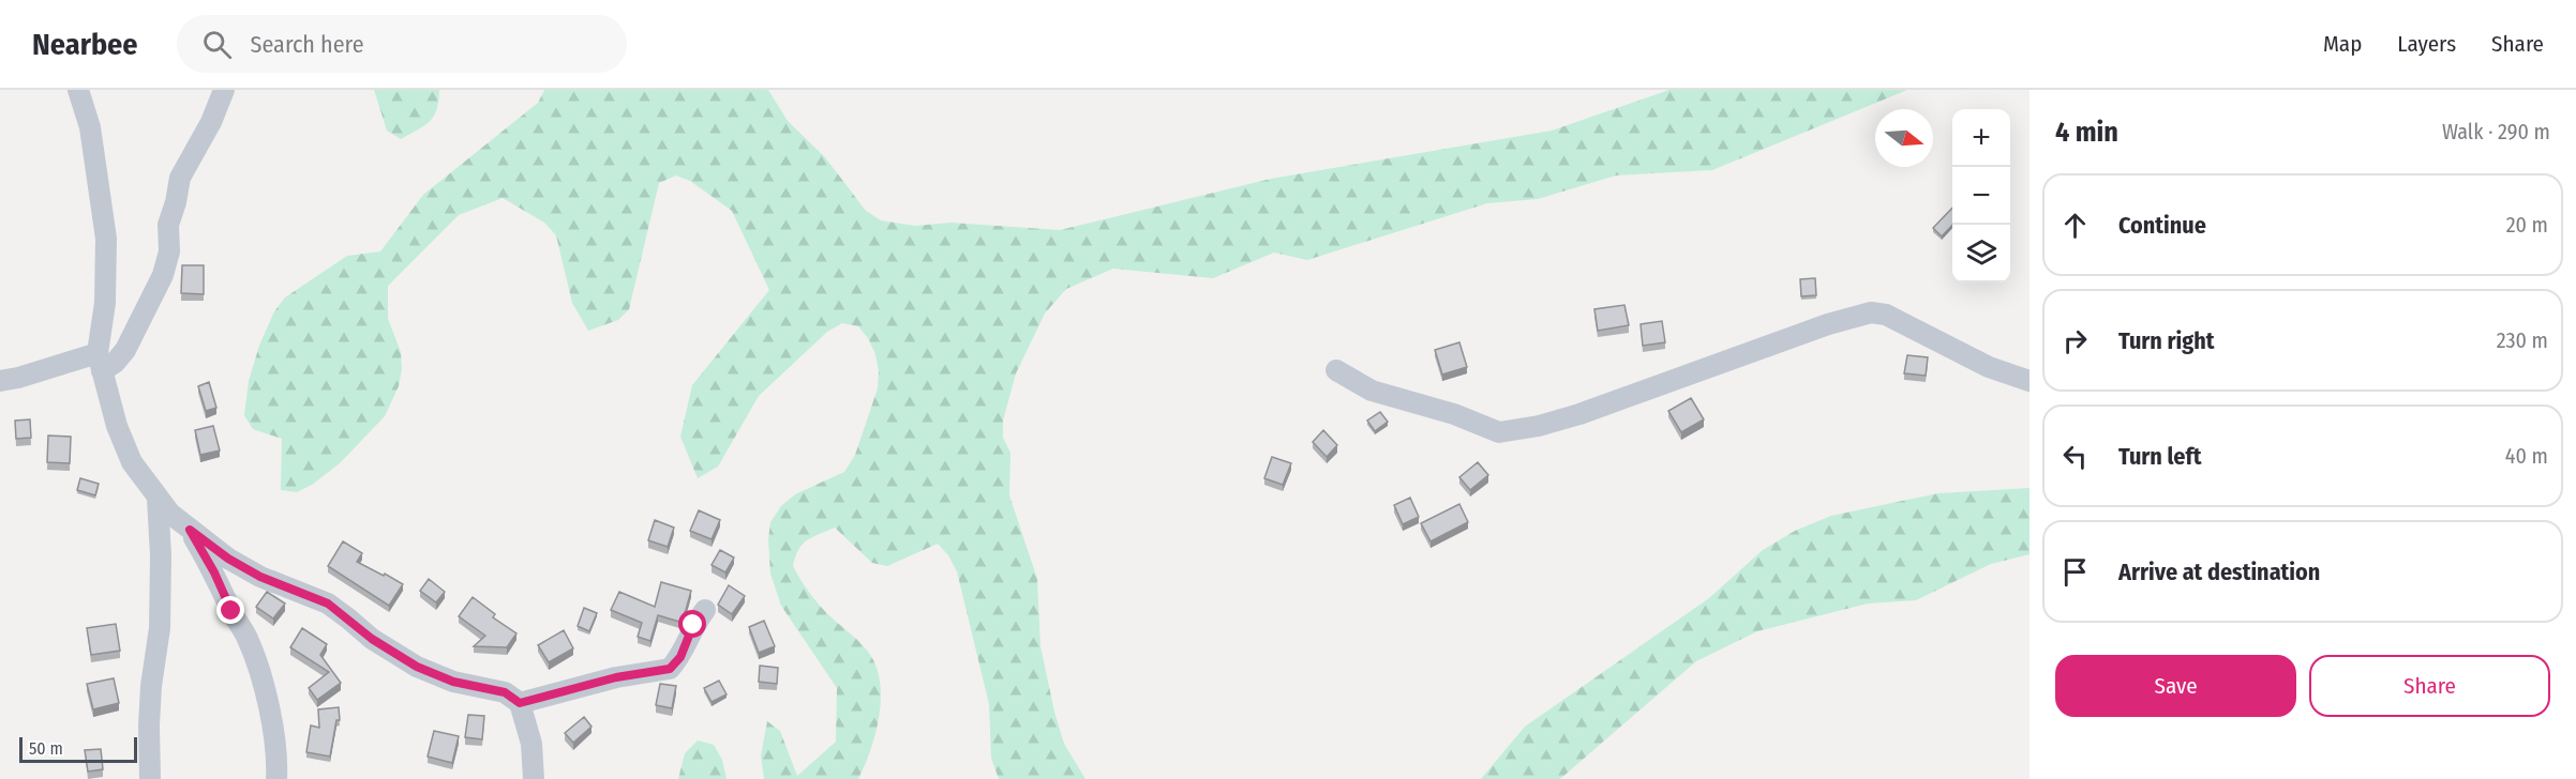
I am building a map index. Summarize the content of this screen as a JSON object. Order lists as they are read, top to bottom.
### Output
{
  "scale_bar": "50 m",
  "north": "right",
  "page": {
    "header": "Nearbee",
    "search": "Search here",
    "nav": ["Map", "Layers", "Share"],
    "heading": ["4 min", "Walk · 290 m"],
    "map_buttons": ["+", "−"],
    "list": [
      ["Continue", "20 m"],
      ["Turn right", "230 m"],
      ["Turn left", "40 m"],
      "Arrive at destination"
    ],
    "buttons": ["Save", "Share"],
    "scale": "50 m"
  }
}
